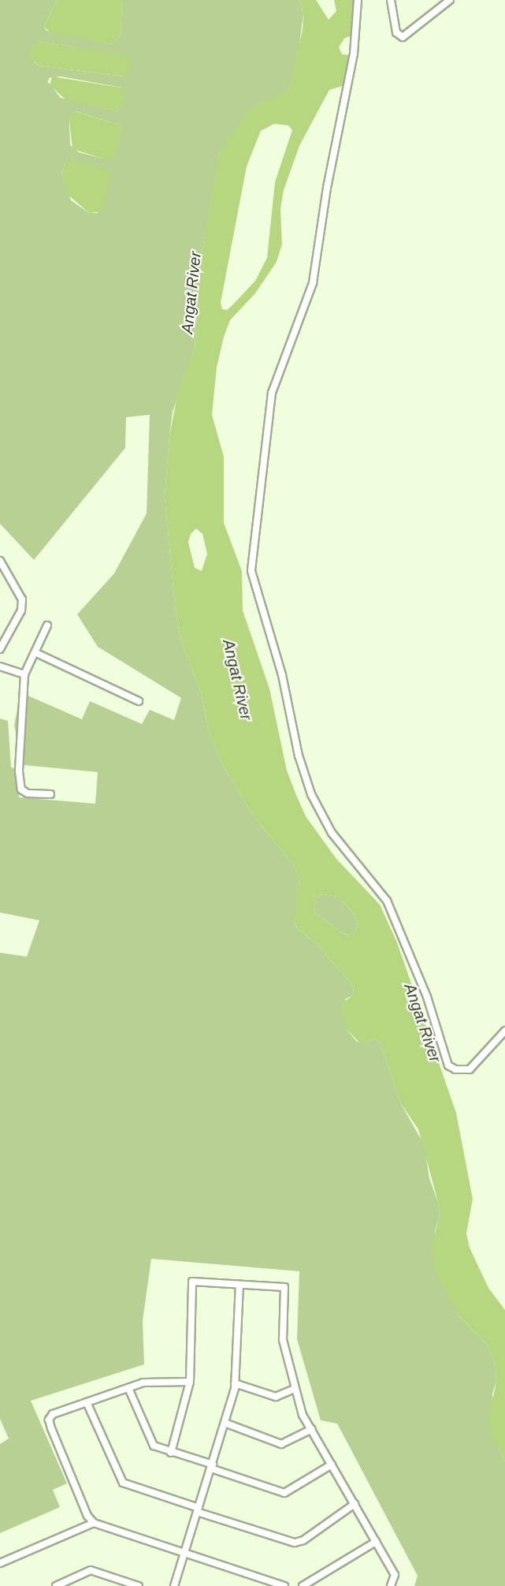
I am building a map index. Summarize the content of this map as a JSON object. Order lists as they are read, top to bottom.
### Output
{
  "water": ["Angat River"]
}
